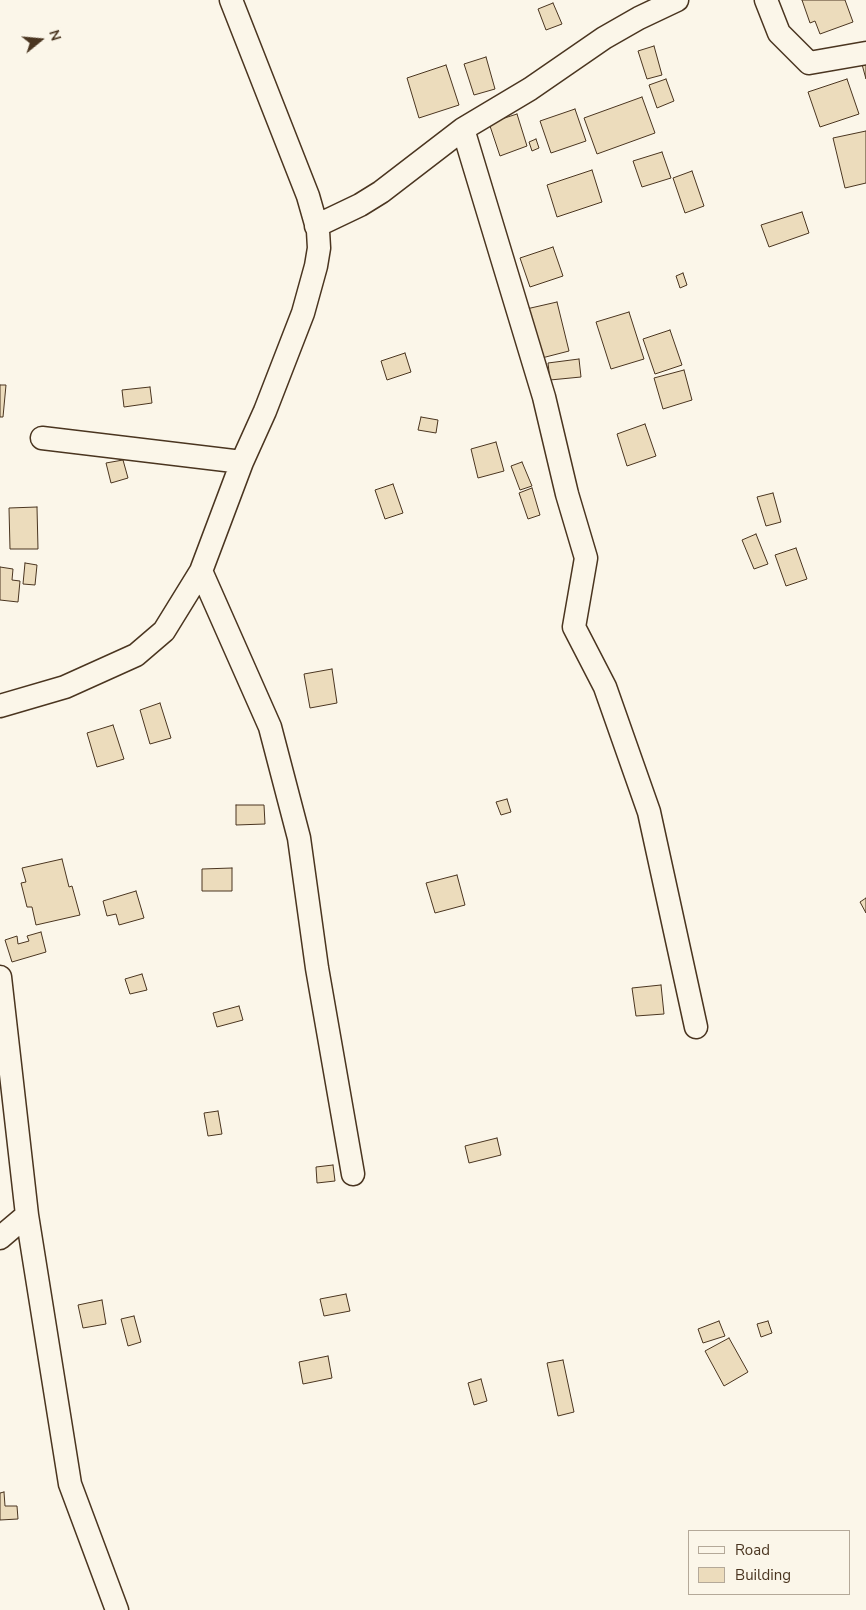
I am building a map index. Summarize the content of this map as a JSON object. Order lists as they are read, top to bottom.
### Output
{
  "legend": ["Road", "Building"],
  "north": "right"
}
